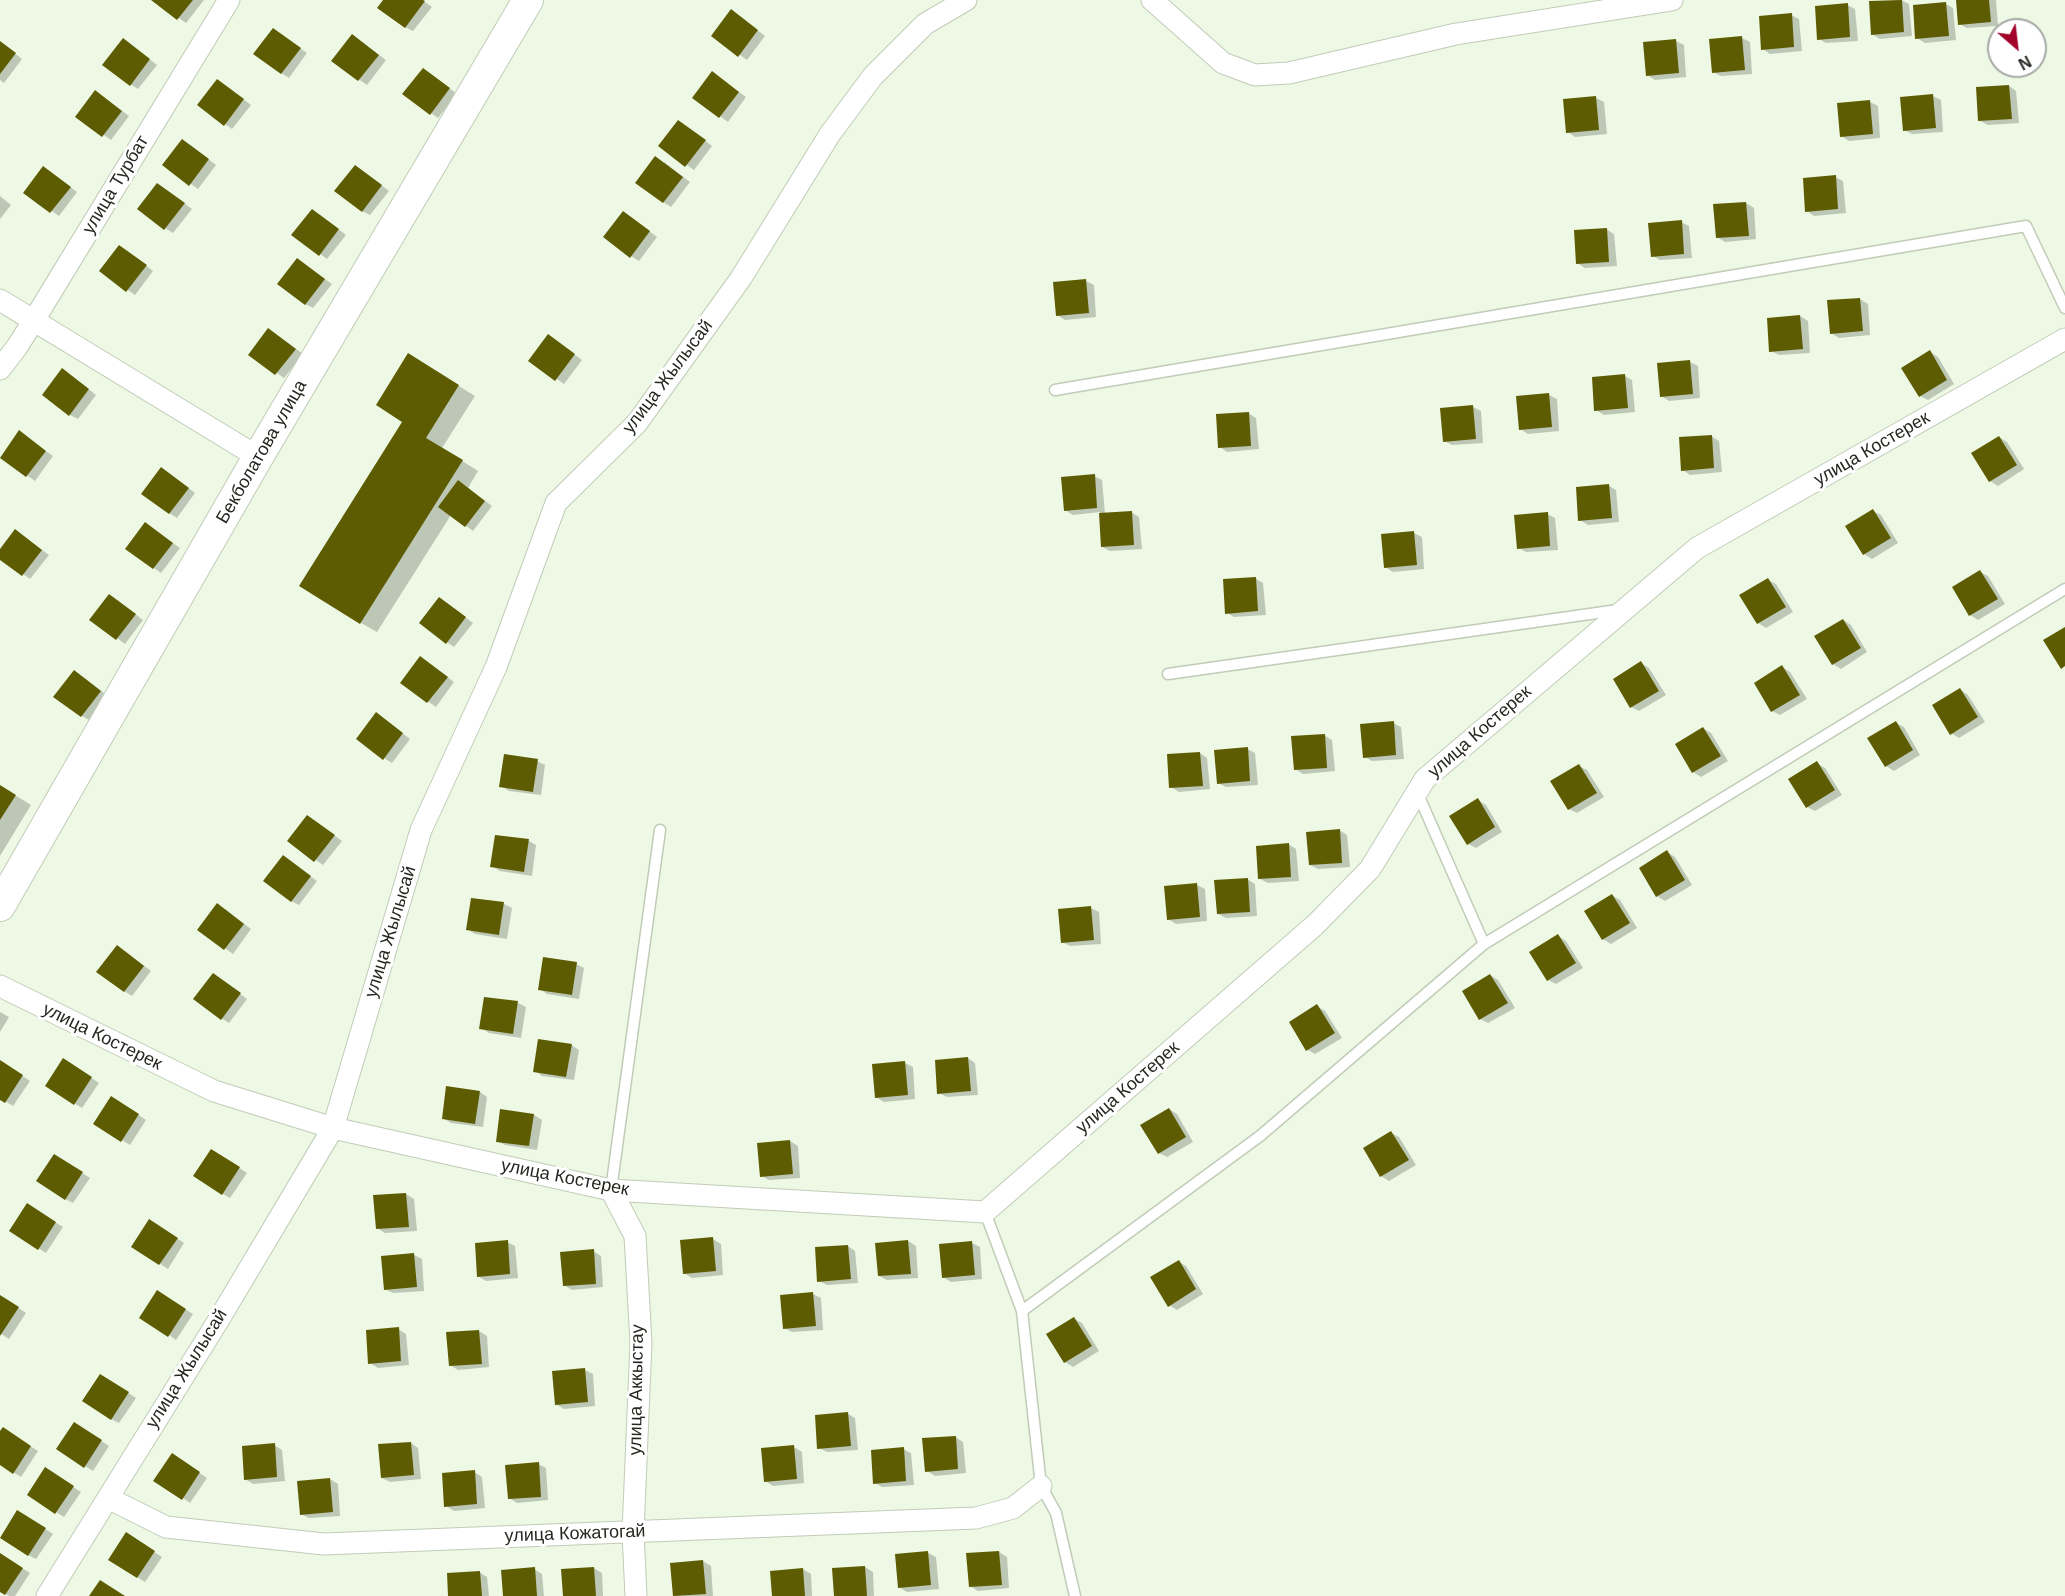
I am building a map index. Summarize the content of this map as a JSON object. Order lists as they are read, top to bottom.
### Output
{
  "streets": {
    "street": [
      "улица Турбат",
      "улица Жылысай",
      "улица Костерек",
      "Бекболатова улица",
      "улица Аккыстау",
      "улица Кожатогай"
    ]
  },
  "crossings": [
    ["улица Жылысай", "улица Костерек"],
    ["улица Жылысай", "улица Кожатогай"],
    ["улица Костерек", "улица Аккыстау"],
    ["улица Аккыстау", "улица Кожатогай"]
  ],
  "north": "bottom right"
}
